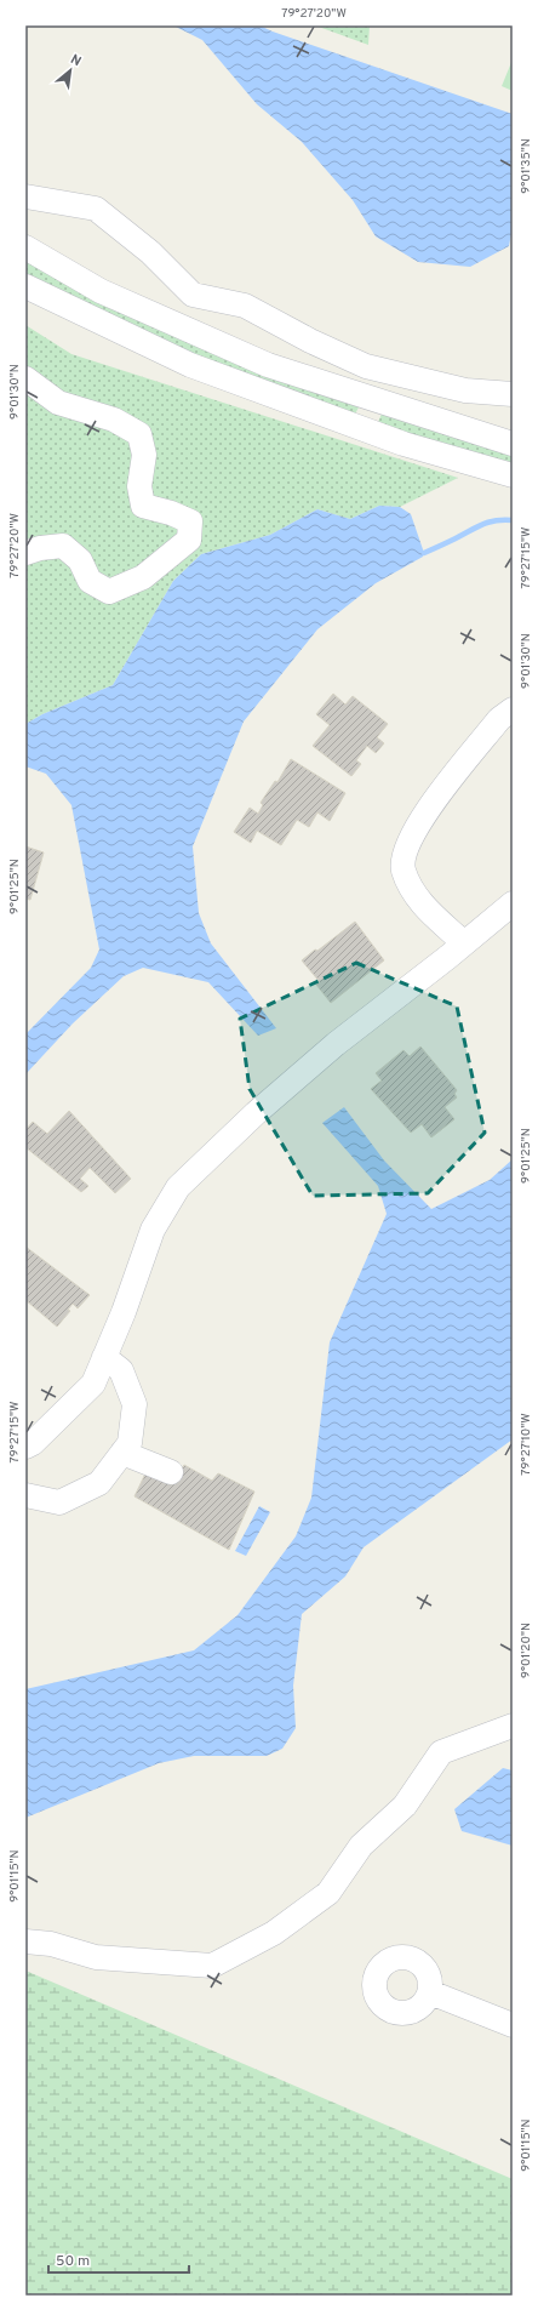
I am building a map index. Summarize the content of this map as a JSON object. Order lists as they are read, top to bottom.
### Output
{
  "scale_bar": "50 m",
  "north": "top right",
  "coordinates": [
    "79°27'20\"W",
    "9°01'35\"N",
    "9°01'30\"N",
    "79°27'15\"W",
    "9°01'25\"N",
    "79°27'10\"W",
    "9°01'20\"N",
    "9°01'15\"N"
  ]
}
